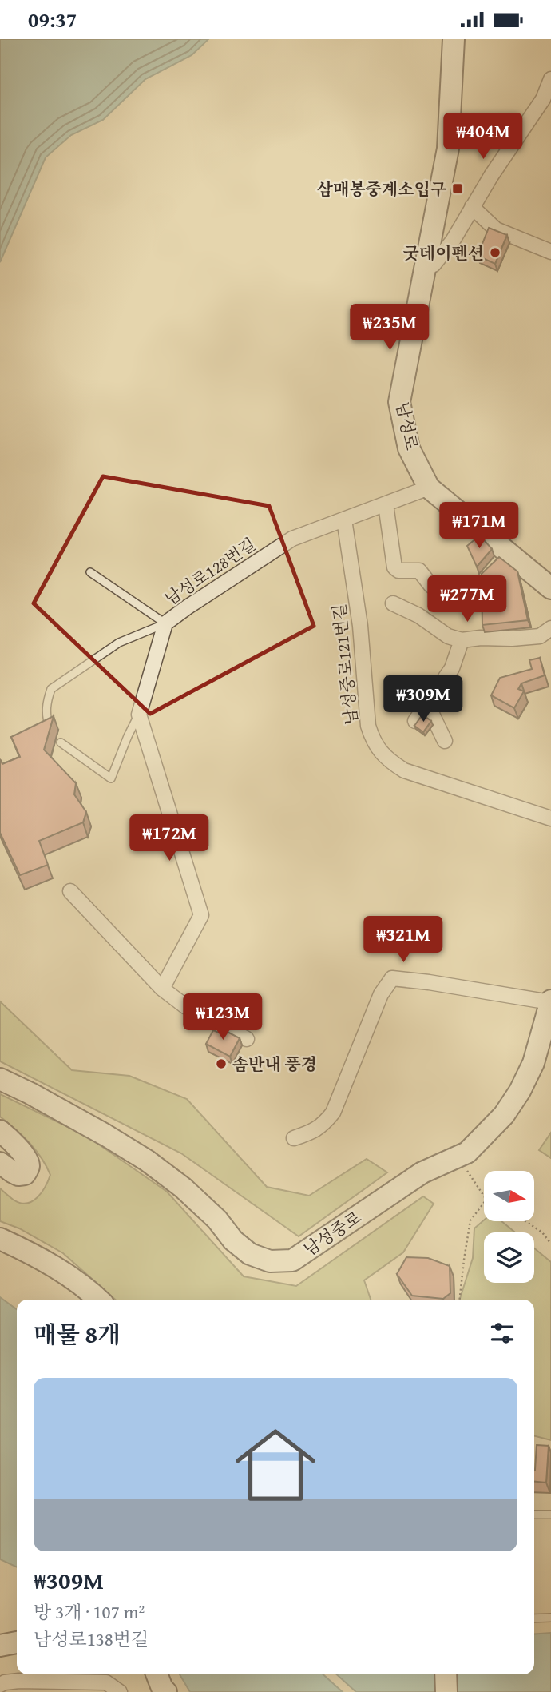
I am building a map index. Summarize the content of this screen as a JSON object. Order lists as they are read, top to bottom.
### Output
{
  "streets": {
    "street": [
      "남성로",
      "남성로128번길",
      "남성중로121번길",
      "남성중로"
    ]
  },
  "crossings": [
    ["남성로", "남성로128번길"],
    ["남성로128번길", "남성중로121번길"]
  ],
  "places": {
    "transit": ["삼매봉중계소입구"],
    "other": ["굿데이펜션", "솜반내 풍경"]
  },
  "north": "right",
  "page": {
    "status": "09:37",
    "price": [
      "₩404M",
      "₩235M",
      "₩171M",
      "₩277M",
      "₩309M",
      "₩172M",
      "₩321M",
      "₩123M"
    ],
    "heading": "매물 8개",
    "list": [
      {
        "name": "₩309M",
        "note": "방 3개 · 107 m² · 남성로138번길"
      }
    ]
  }
}
